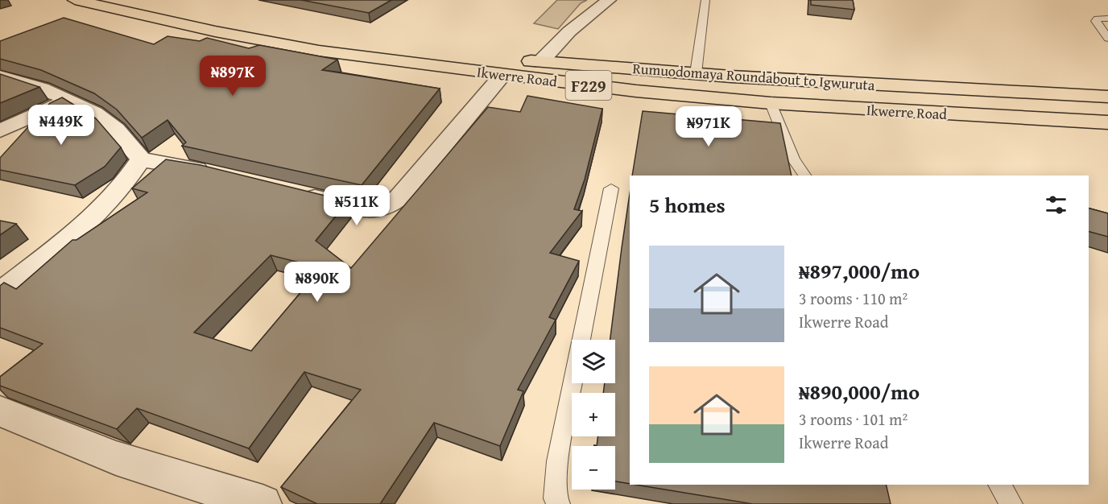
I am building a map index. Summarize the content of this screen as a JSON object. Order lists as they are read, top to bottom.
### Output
{
  "streets": {
    "main road": ["Ikwerre Road", "Rumuodomaya Roundabout to Igwuruta", "F229"]
  },
  "page": {
    "price": [
      "₦897K",
      "₦449K",
      "₦971K",
      "₦511K",
      "₦890K"
    ],
    "heading": "5 homes",
    "list": [
      {
        "name": "₦897,000/mo",
        "note": "3 rooms · 110 m² · Ikwerre Road"
      },
      {
        "name": "₦890,000/mo",
        "note": "3 rooms · 101 m² · Ikwerre Road"
      }
    ],
    "map_buttons": ["+", "−"]
  }
}
